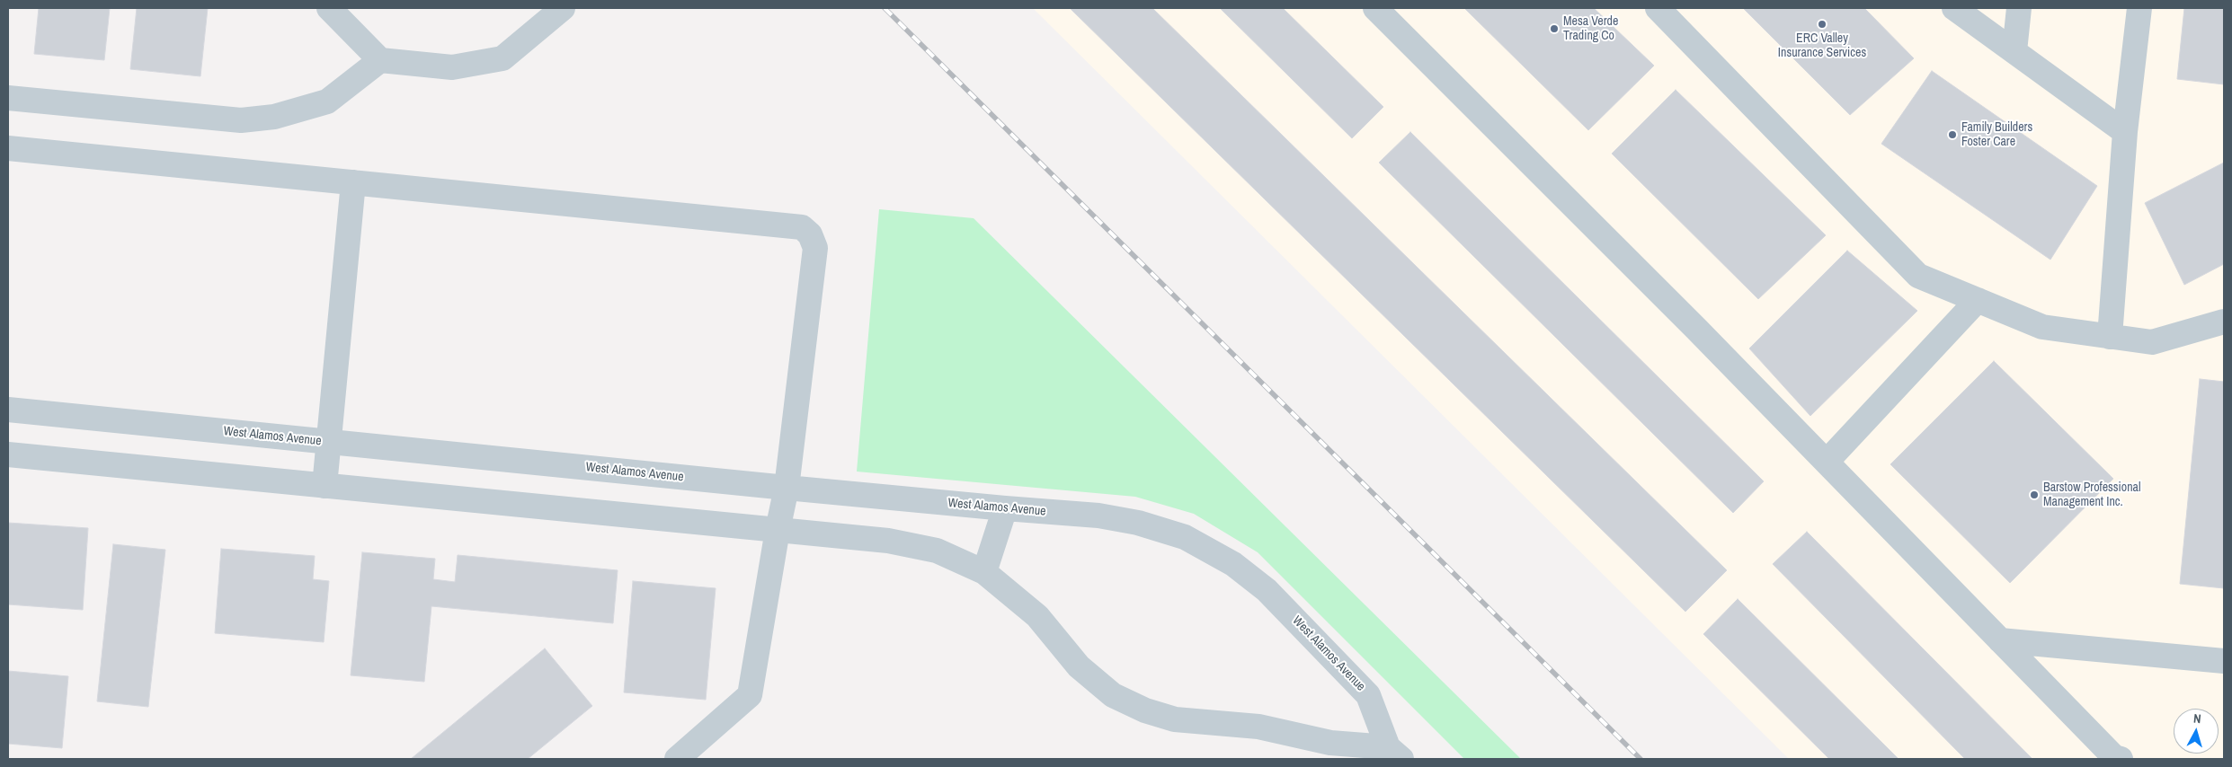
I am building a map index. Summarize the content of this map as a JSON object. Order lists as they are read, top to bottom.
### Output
{
  "streets": {
    "street": ["West Alamos Avenue"]
  },
  "places": [
    "ERC Valley Insurance Services",
    "Mesa Verde Trading Co",
    "Family Builders Foster Care",
    "Barstow Professional Management Inc."
  ],
  "north": "top"
}
